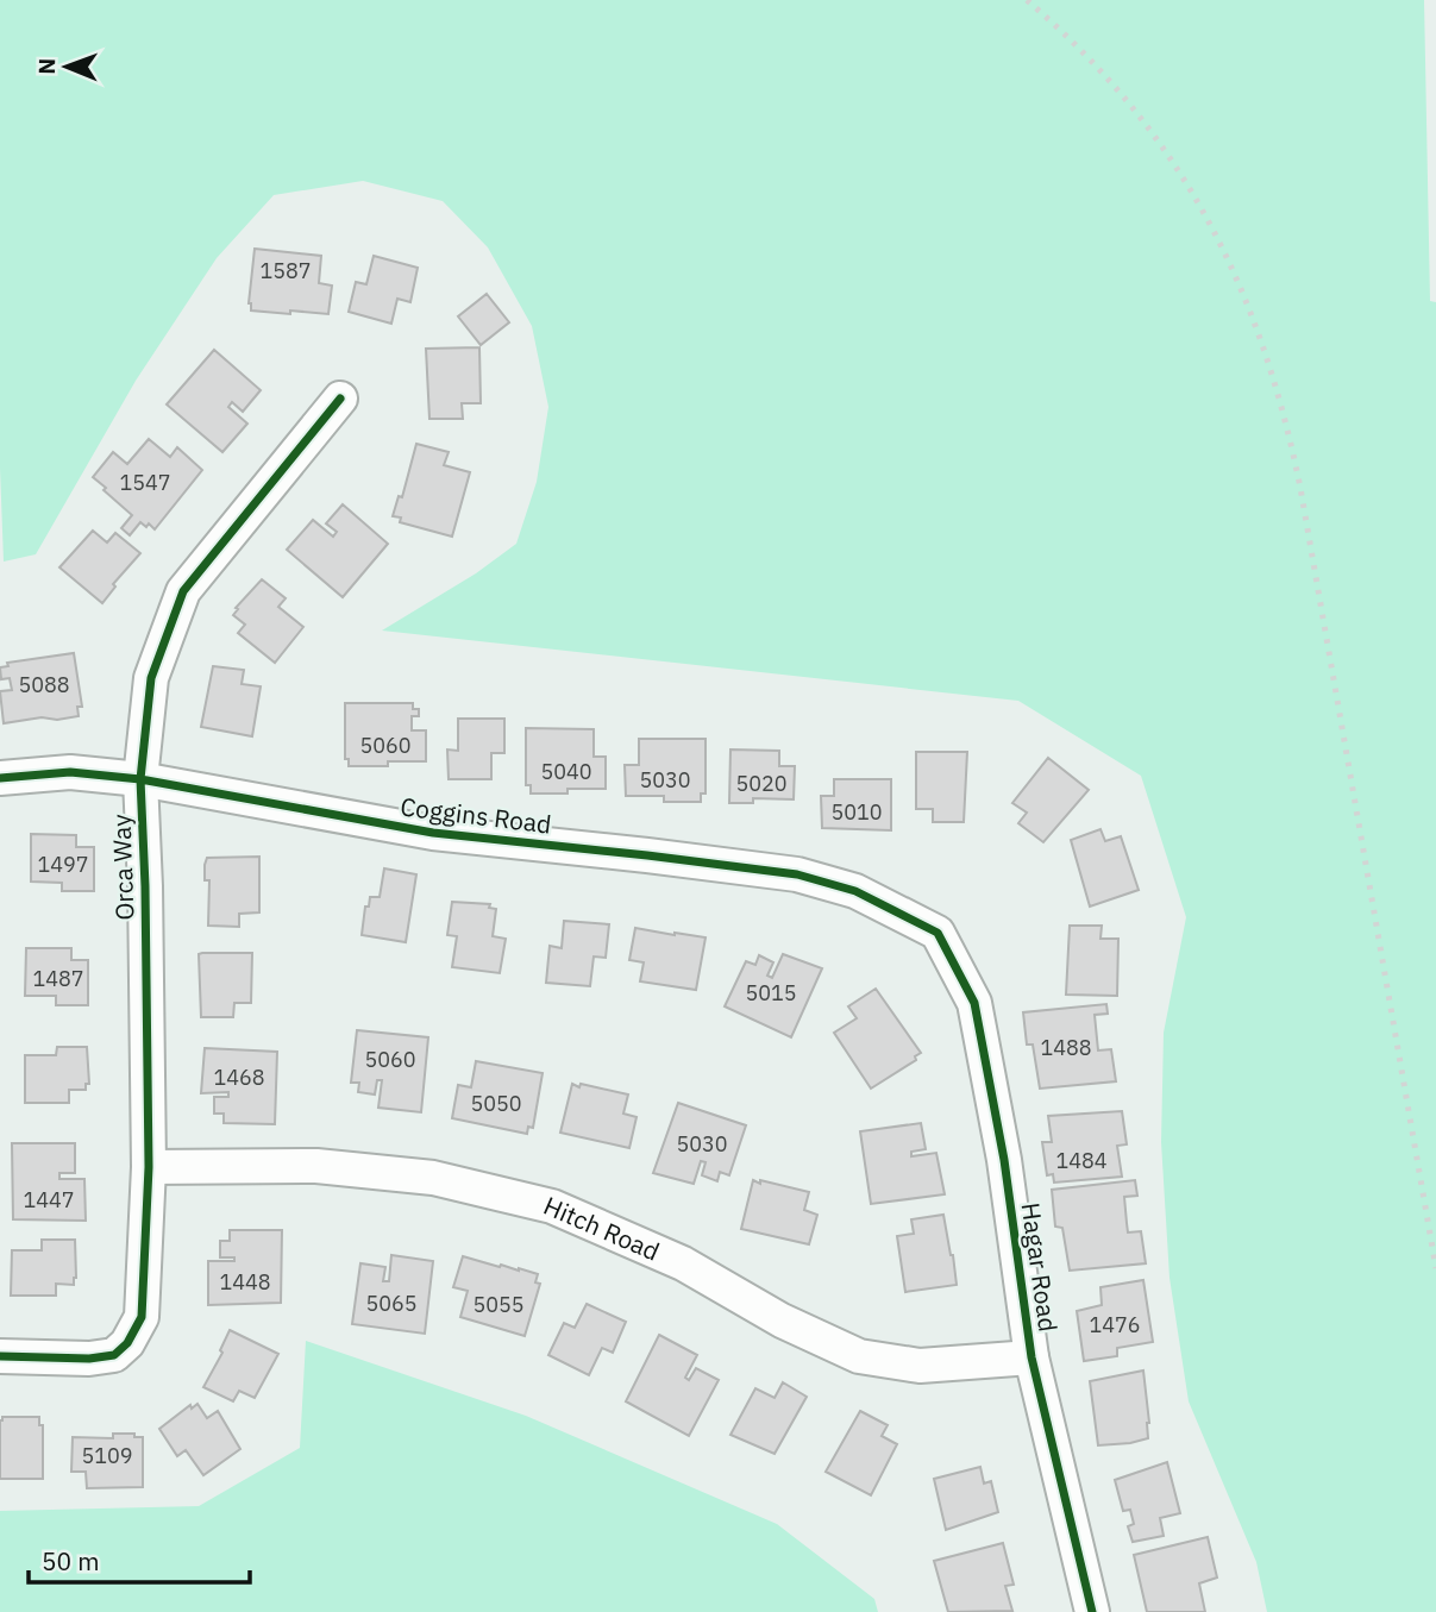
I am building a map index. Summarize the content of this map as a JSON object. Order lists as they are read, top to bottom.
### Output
{
  "streets": {
    "street": [
      "Coggins Road",
      "Orca Way",
      "Hitch Road",
      "Hagar Road"
    ]
  },
  "crossings": [
    ["Coggins Road", "Orca Way"],
    ["Coggins Road", "Hagar Road"],
    ["Orca Way", "Hitch Road"],
    ["Hitch Road", "Hagar Road"]
  ],
  "house_numbers": [
    "1587",
    "1547",
    "5088",
    "5060",
    "5040",
    "5030",
    "5020",
    "5010",
    "1497",
    "1487",
    "5015",
    "1488",
    "5060",
    "1468",
    "5050",
    "5030",
    "1484",
    "1447",
    "1448",
    "5065",
    "5055",
    "1476",
    "5109"
  ],
  "scale_bar": "50 m",
  "north": "left"
}
